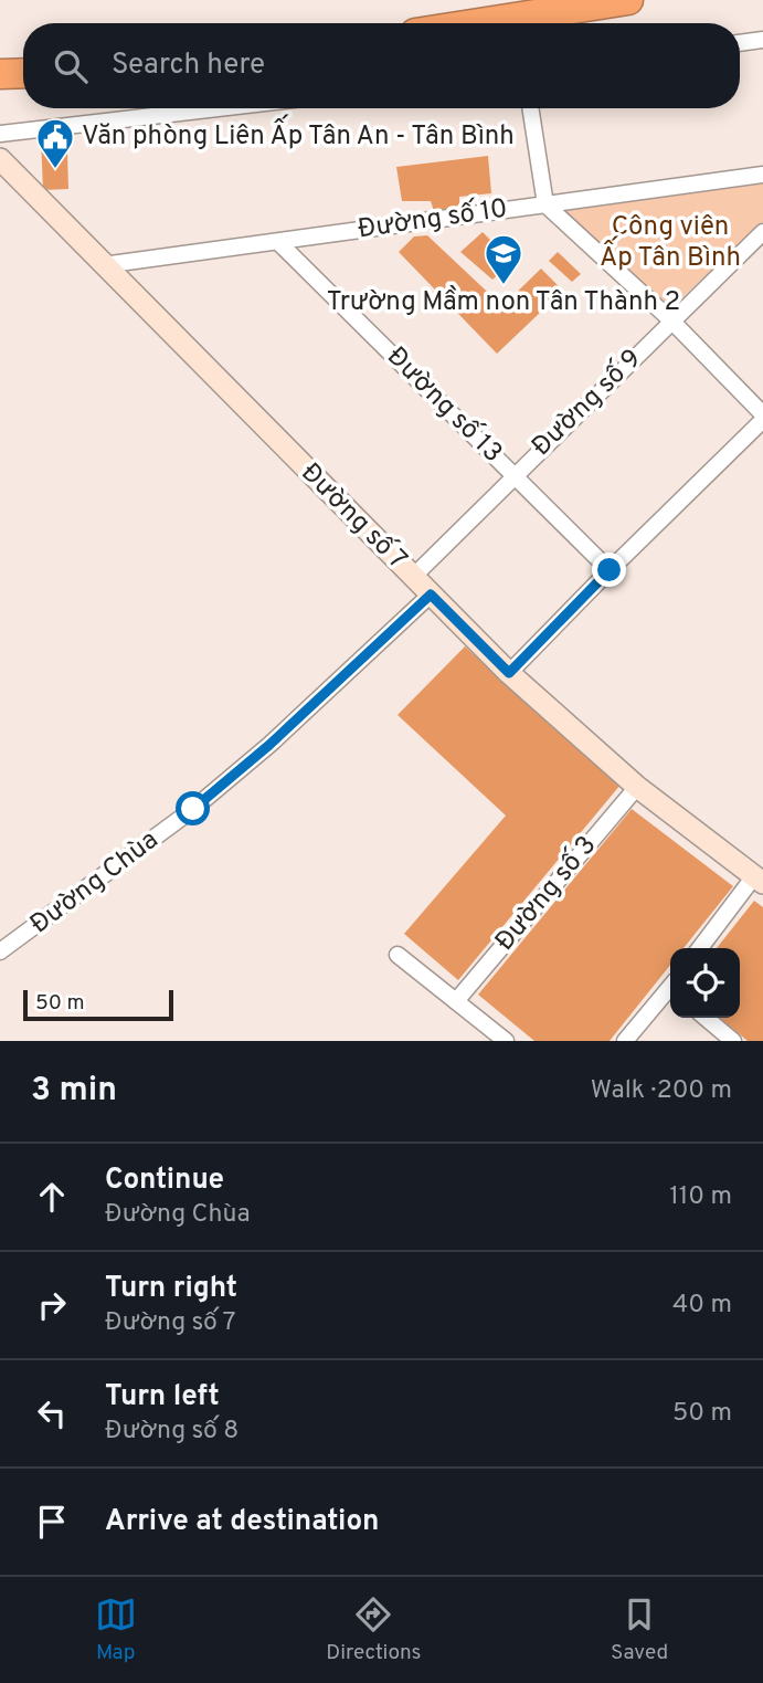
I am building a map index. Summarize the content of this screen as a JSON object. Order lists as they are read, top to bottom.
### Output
{
  "streets": {
    "main road": ["Đường số 7"],
    "street": [
      "Đường số 10",
      "Đường số 9",
      "Đường số 13",
      "Đường Chùa",
      "Đường số 3"
    ]
  },
  "crossings": [
    ["Đường số 10", "Đường số 13"],
    ["Đường số 10", "Đường số 7"],
    ["Đường số 9", "Đường số 13"],
    ["Đường số 9", "Đường số 7"],
    ["Đường số 7", "Đường Chùa"],
    ["Đường số 7", "Đường số 3"]
  ],
  "parks": ["Công viên Ấp Tân Bình"],
  "places": {
    "public building": ["Văn phòng Liên Ấp Tân An - Tân Bình"],
    "school or university": ["Trường Mầm non Tân Thành 2"]
  },
  "scale_bar": "50 m",
  "page": {
    "search": "Search here",
    "scale": "50 m",
    "heading": ["3 min", "Walk · 200 m"],
    "list": [
      ["Continue", "Đường Chùa", "110 m"],
      ["Turn right", "Đường số 7", "40 m"],
      ["Turn left", "Đường số 8", "50 m"],
      "Arrive at destination"
    ],
    "nav": ["Map", "Directions", "Saved"]
  }
}
